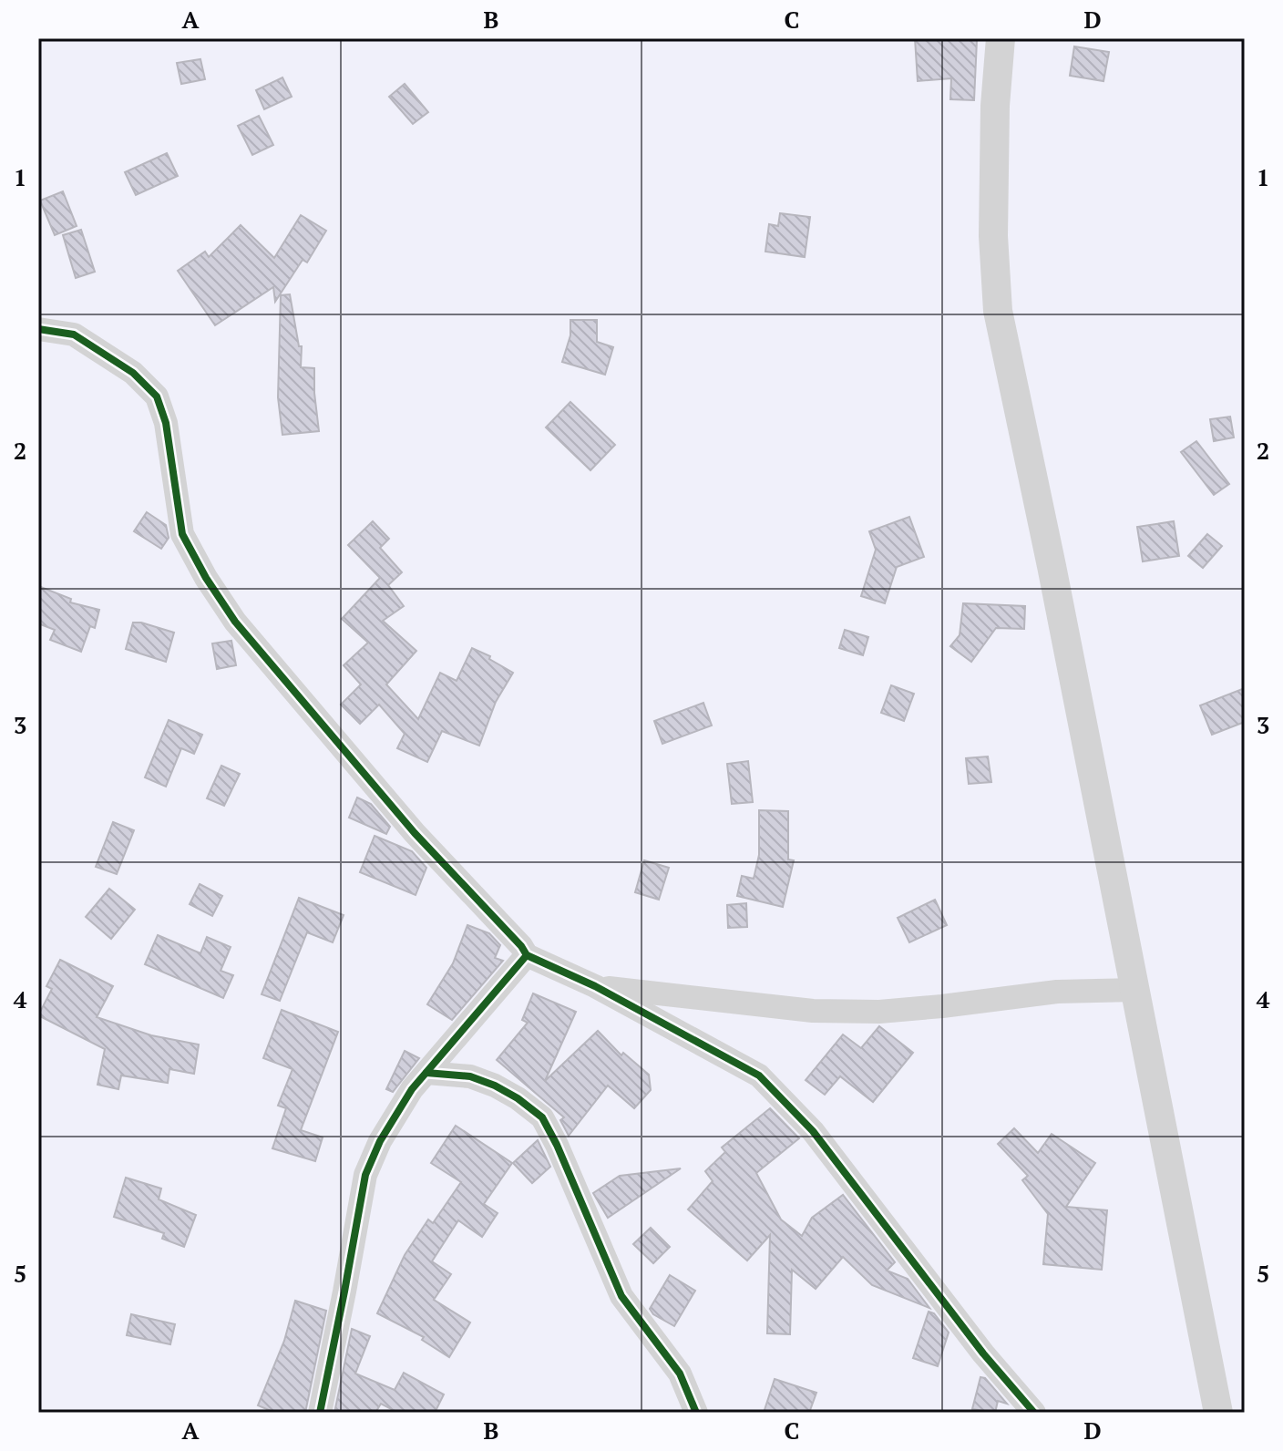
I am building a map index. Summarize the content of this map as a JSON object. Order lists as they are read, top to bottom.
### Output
{
  "grid": {
    "columns": [
      "A",
      "B",
      "C",
      "D"
    ],
    "rows": [
      "1",
      "2",
      "3",
      "4",
      "5"
    ]
  }
}
